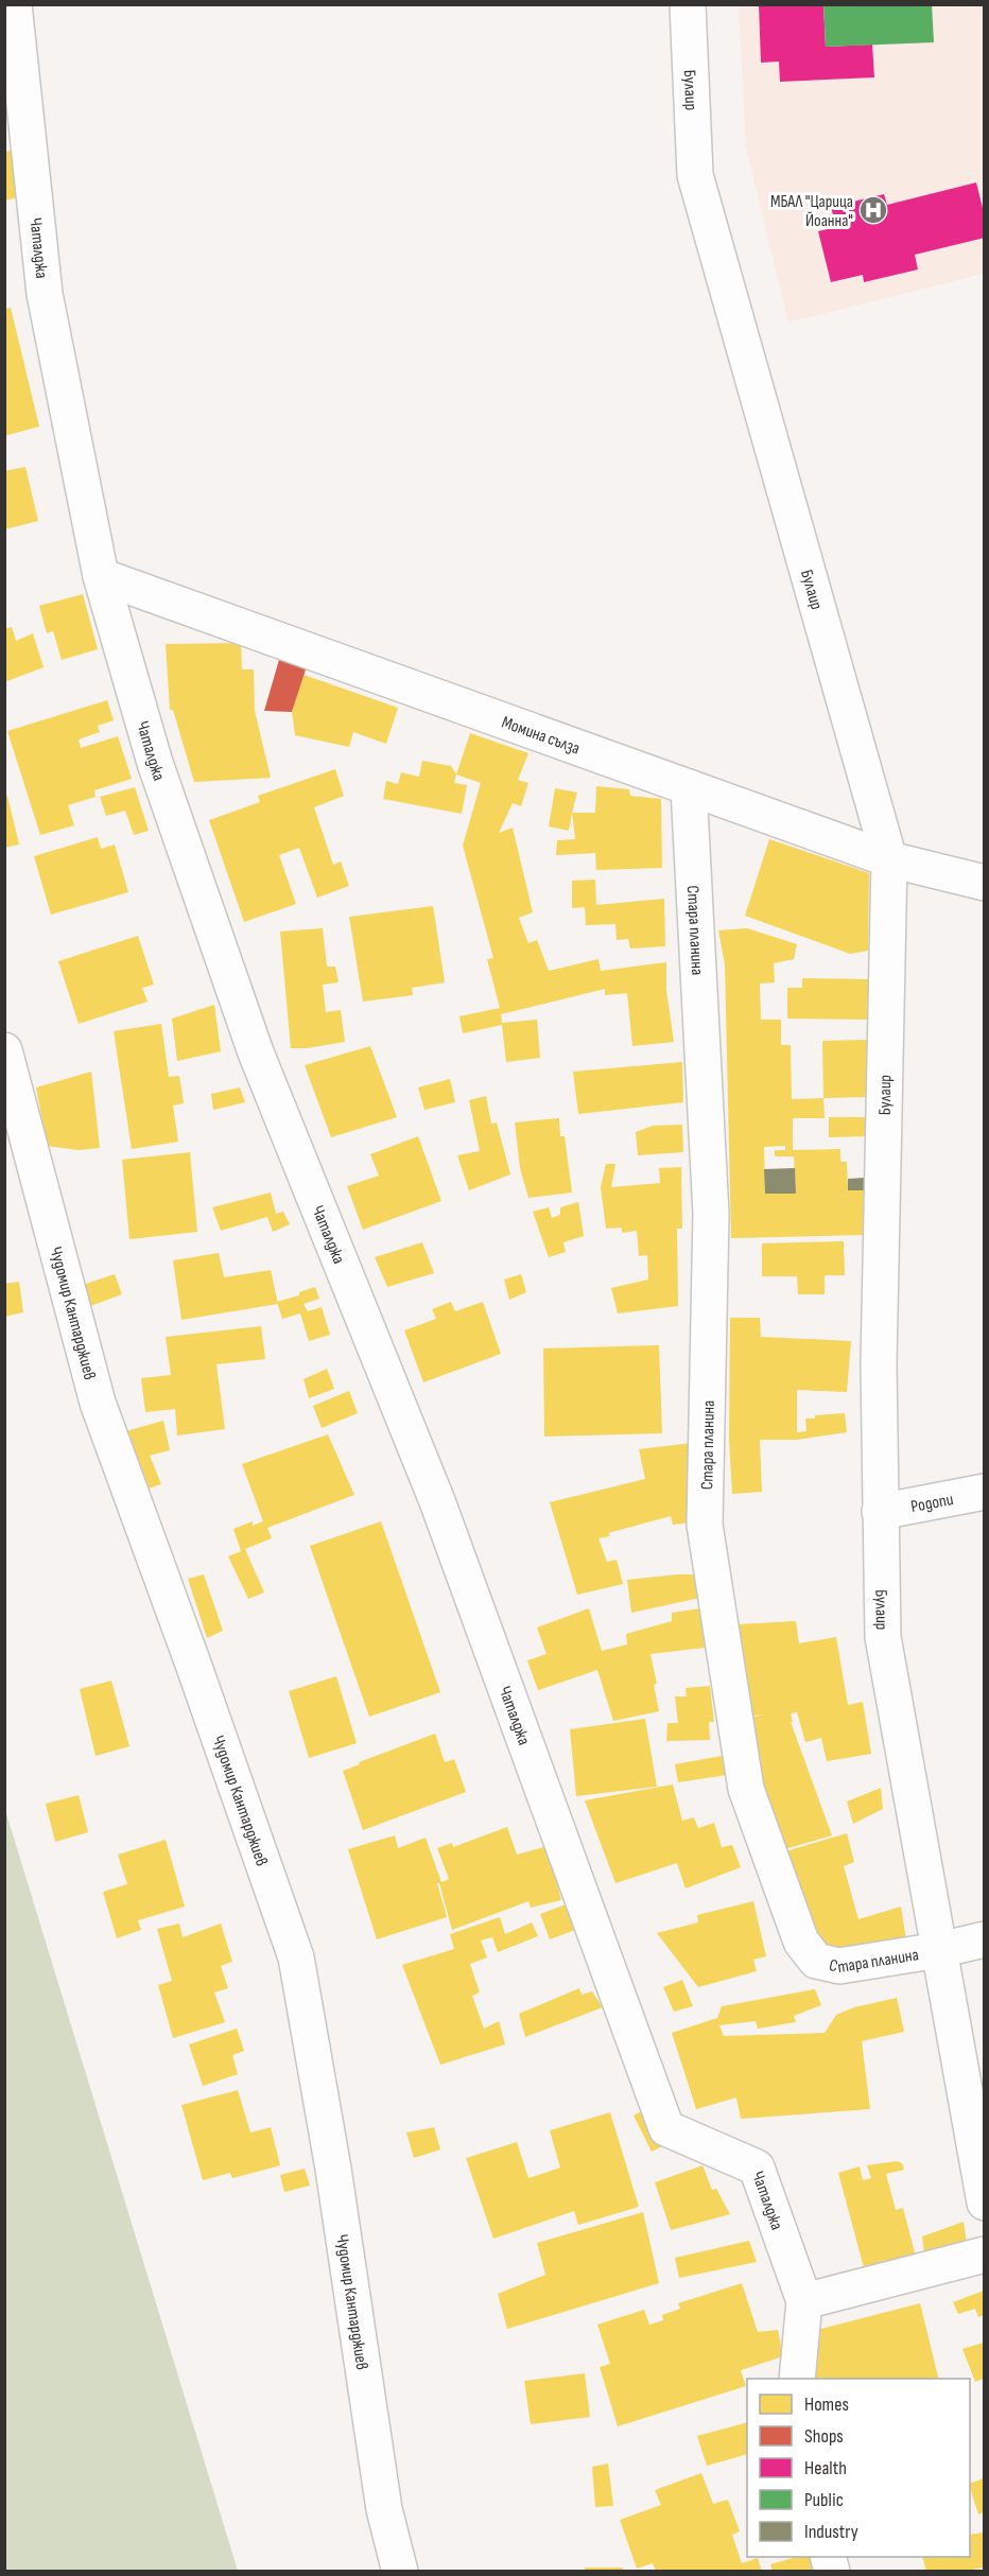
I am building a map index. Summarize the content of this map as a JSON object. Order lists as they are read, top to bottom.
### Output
{
  "streets": {
    "street": [
      "Булаир",
      "Чаталджа",
      "Момина сълза",
      "Стара планина",
      "Чудомир Кантарджиев",
      "Родопи"
    ]
  },
  "crossings": [
    ["Булаир", "Момина сълза"],
    ["Булаир", "Стара планина"],
    ["Булаир", "Родопи"],
    ["Чаталджа", "Момина сълза"],
    ["Момина сълза", "Стара планина"]
  ],
  "places": {
    "hospital": ["МБАЛ \"Царица Йоанна\""]
  },
  "legend": [
    "Homes",
    "Shops",
    "Health",
    "Public",
    "Industry"
  ]
}
